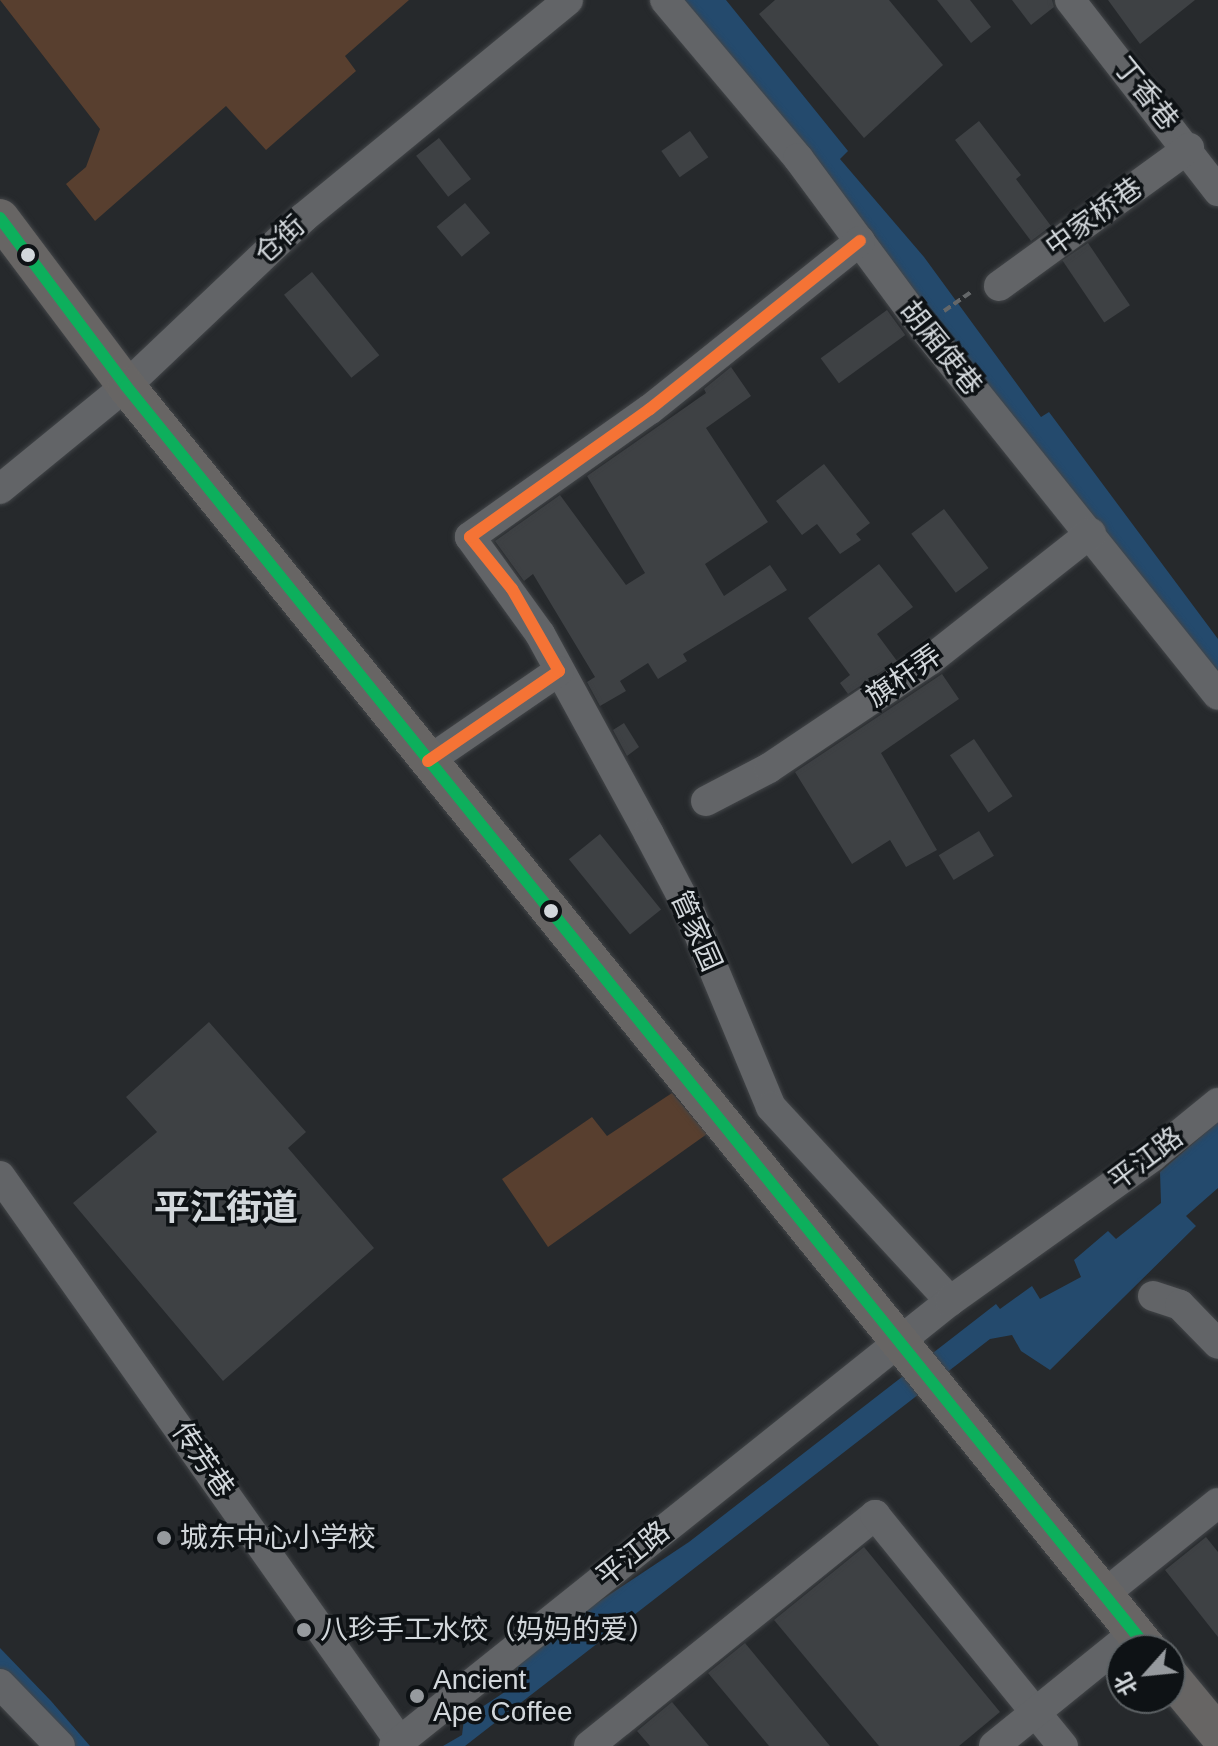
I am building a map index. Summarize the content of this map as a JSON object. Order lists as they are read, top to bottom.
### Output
{
  "streets": {
    "street": [
      "丁香巷",
      "中家桥巷",
      "仓街",
      "胡厢使巷",
      "旗杆弄",
      "管家园",
      "平江路",
      "传芳巷"
    ]
  },
  "crossings": [
    ["丁香巷", "中家桥巷"],
    ["胡厢使巷", "旗杆弄"],
    ["胡厢使巷", "管家园"],
    ["管家园", "平江路"],
    ["平江路", "传芳巷"]
  ],
  "districts": ["平江街道"],
  "places": ["城东中心小学校", "八珍手工水饺（妈妈的爱）", "Ancient Ape Coffee"],
  "north": "bottom left"
}
